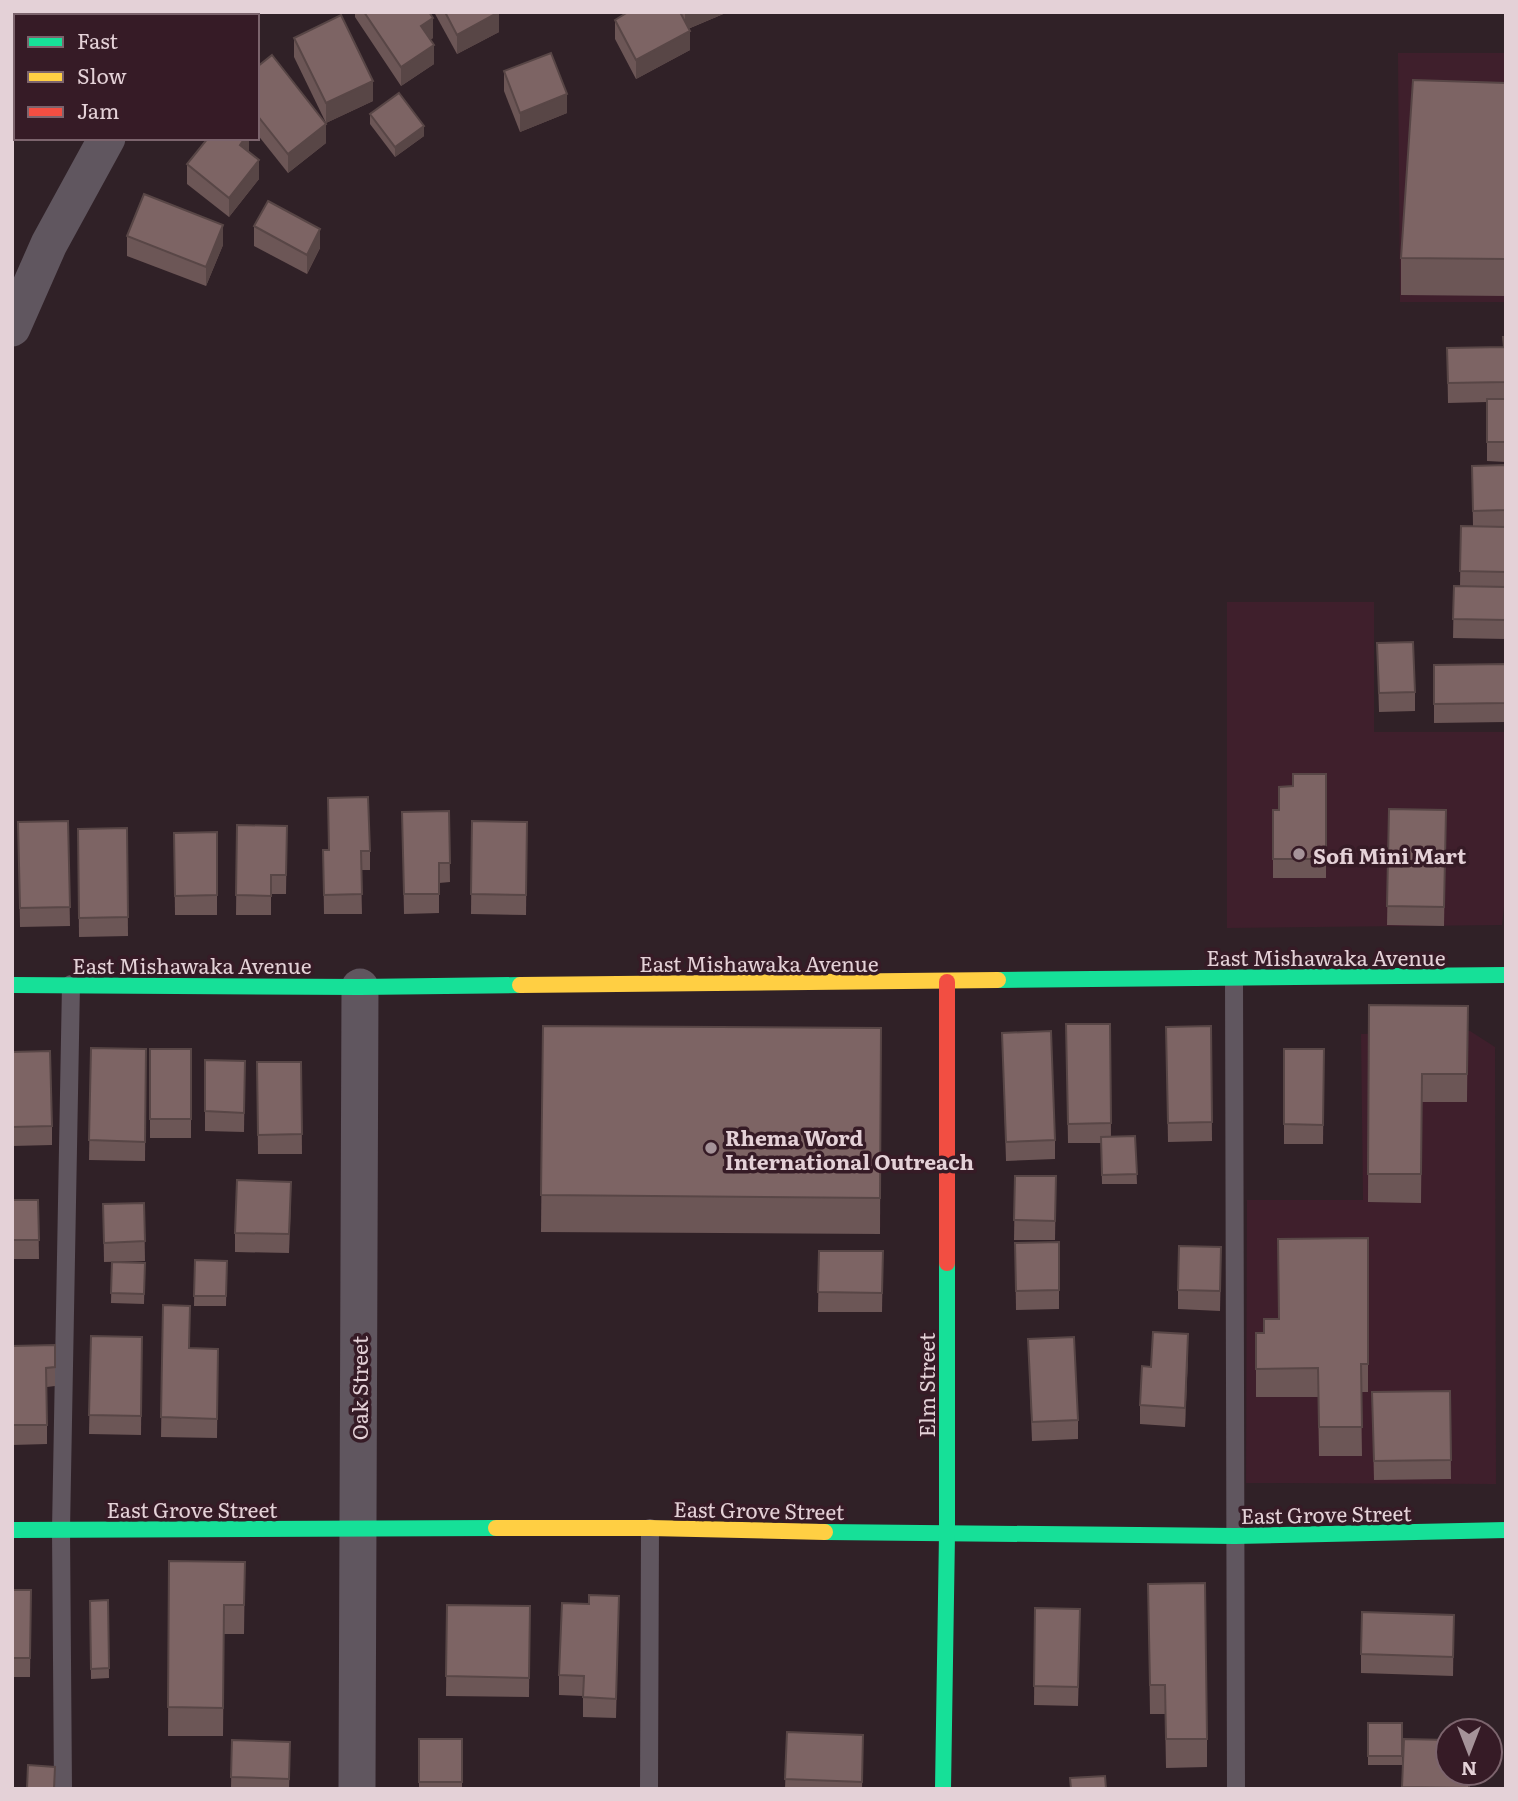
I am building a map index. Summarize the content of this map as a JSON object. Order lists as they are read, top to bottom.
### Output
{
  "streets": {
    "street": [
      "East Mishawaka Avenue",
      "Elm Street",
      "Oak Street",
      "East Grove Street"
    ]
  },
  "crossings": [
    ["East Mishawaka Avenue", "Elm Street"],
    ["East Mishawaka Avenue", "Oak Street"],
    ["Elm Street", "East Grove Street"],
    ["Oak Street", "East Grove Street"]
  ],
  "places": ["Sofi Mini Mart", "Rhema Word International Outreach"],
  "legend": ["Fast", "Slow", "Jam"],
  "north": "bottom"
}
